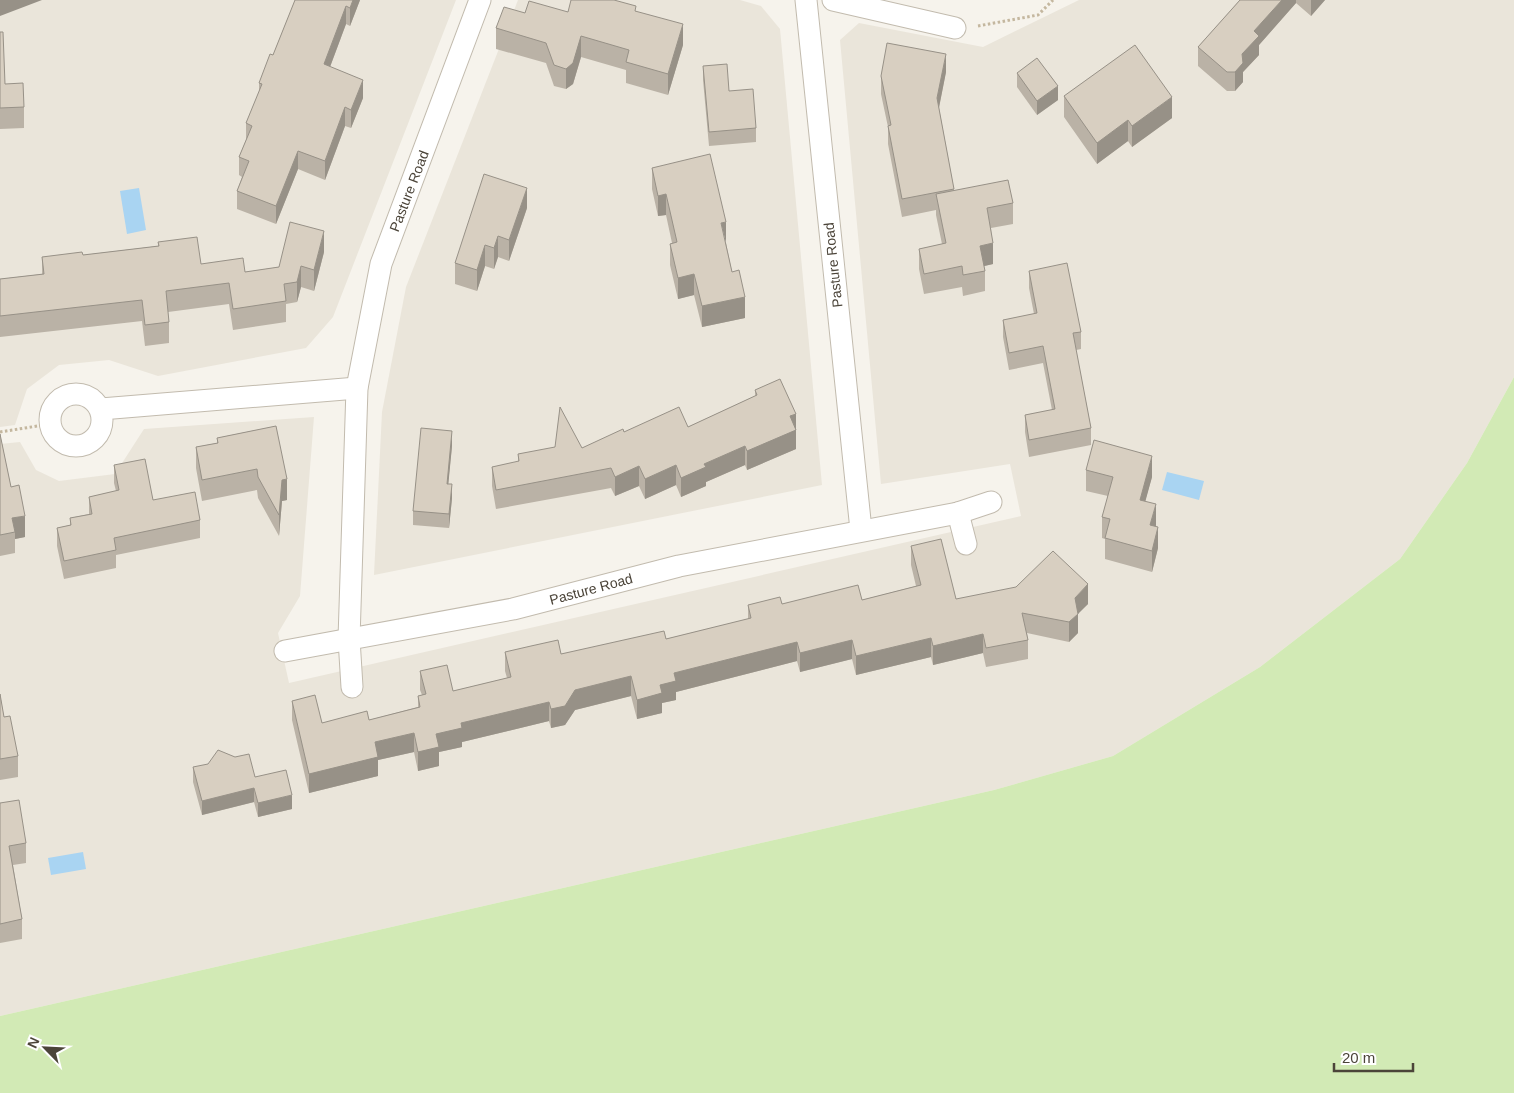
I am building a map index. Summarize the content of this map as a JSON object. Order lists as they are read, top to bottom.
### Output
{
  "streets": {
    "street": ["Pasture Road"]
  },
  "scale_bar": "20 m",
  "north": "top left"
}
